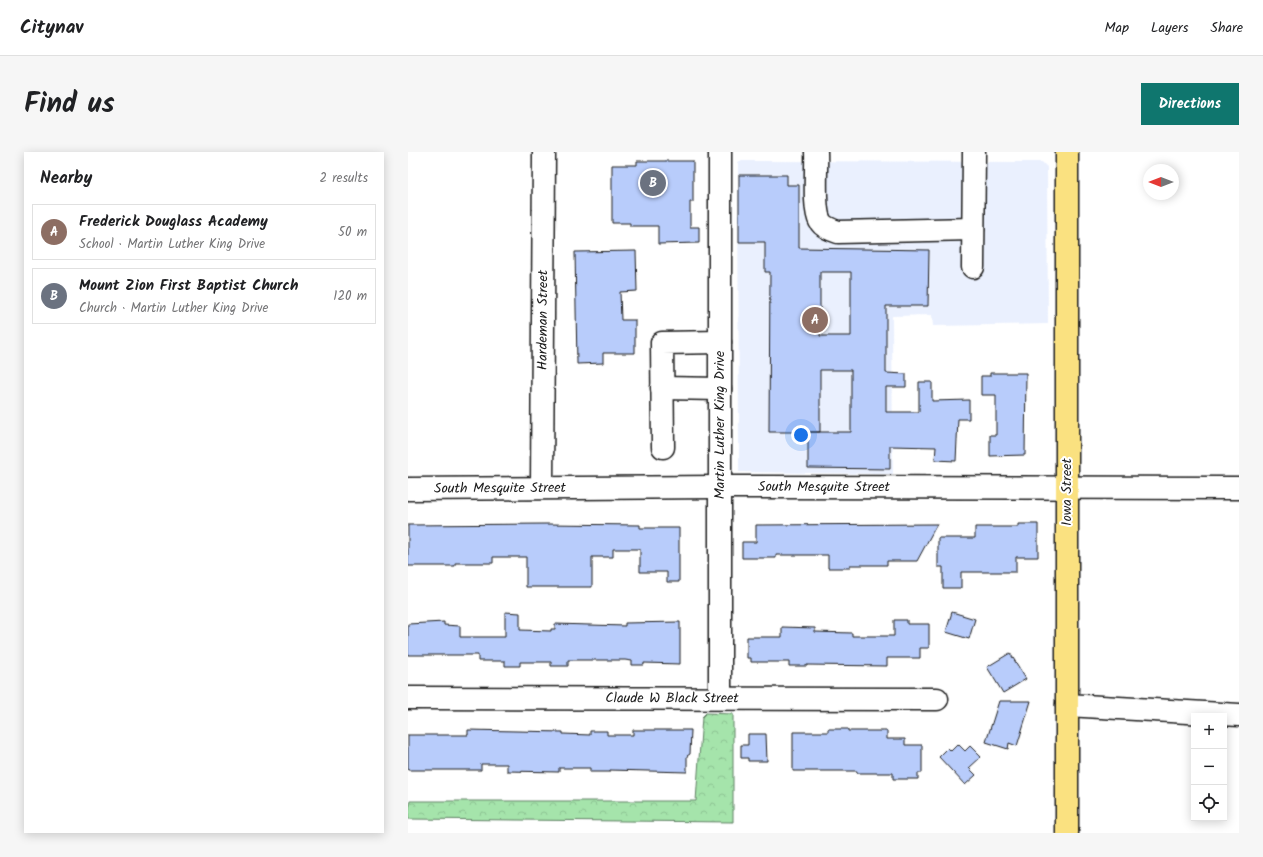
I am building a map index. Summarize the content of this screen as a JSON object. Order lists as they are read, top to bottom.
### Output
{
  "streets": {
    "main road": ["Iowa Street"],
    "street": [
      "Hardeman Street",
      "Martin Luther King Drive",
      "South Mesquite Street",
      "Claude W Black Street"
    ]
  },
  "crossings": [
    ["Hardeman Street", "South Mesquite Street"],
    ["Martin Luther King Drive", "South Mesquite Street"],
    ["Martin Luther King Drive", "Claude W Black Street"],
    ["South Mesquite Street", "Iowa Street"]
  ],
  "north": "left",
  "page": {
    "header": "Citynav",
    "nav": ["Map", "Layers", "Share"],
    "title": "Find us",
    "buttons": "Directions",
    "heading": ["Nearby", "2 results"],
    "pins": ["B", "A"],
    "list": [
      {
        "mark": "A",
        "name": "Frederick Douglass Academy",
        "note": "School · Martin Luther King Drive",
        "value": "50 m"
      },
      {
        "mark": "B",
        "name": "Mount Zion First Baptist Church",
        "note": "Church · Martin Luther King Drive",
        "value": "120 m"
      }
    ],
    "map_buttons": ["+", "−"]
  }
}
